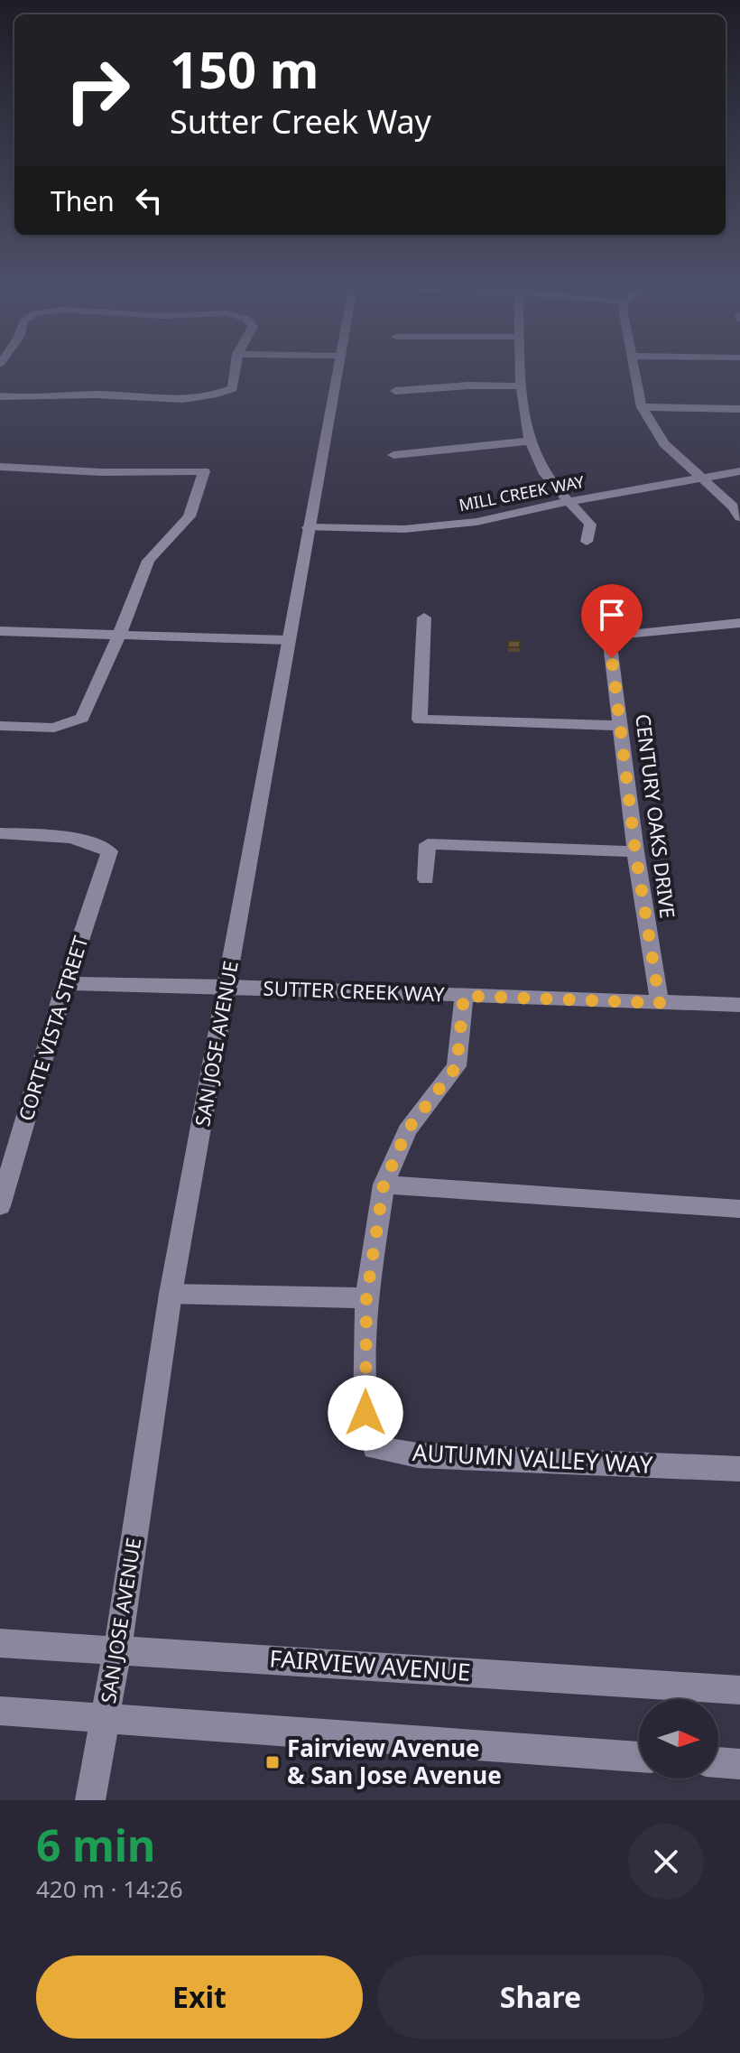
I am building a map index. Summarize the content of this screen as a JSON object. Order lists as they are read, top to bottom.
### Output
{
  "streets": {
    "street": [
      "MILL CREEK WAY",
      "CENTURY OAKS DRIVE",
      "SUTTER CREEK WAY",
      "CORTE VISTA STREET",
      "SAN JOSE AVENUE",
      "AUTUMN VALLEY WAY",
      "FAIRVIEW AVENUE"
    ]
  },
  "crossings": [
    ["MILL CREEK WAY", "SAN JOSE AVENUE"],
    ["CENTURY OAKS DRIVE", "SUTTER CREEK WAY"],
    ["SUTTER CREEK WAY", "CORTE VISTA STREET"],
    ["SUTTER CREEK WAY", "SAN JOSE AVENUE"],
    ["SUTTER CREEK WAY", "AUTUMN VALLEY WAY"],
    ["SAN JOSE AVENUE", "FAIRVIEW AVENUE"]
  ],
  "places": {
    "transit": ["Fairview Avenue & San Jose Avenue"]
  },
  "north": "right",
  "page": {
    "turn": ["150 m", "Sutter Creek Way"],
    "then": "Then",
    "heading": ["6 min", "420 m · 14:26"],
    "buttons": ["Exit", "Share"]
  }
}
